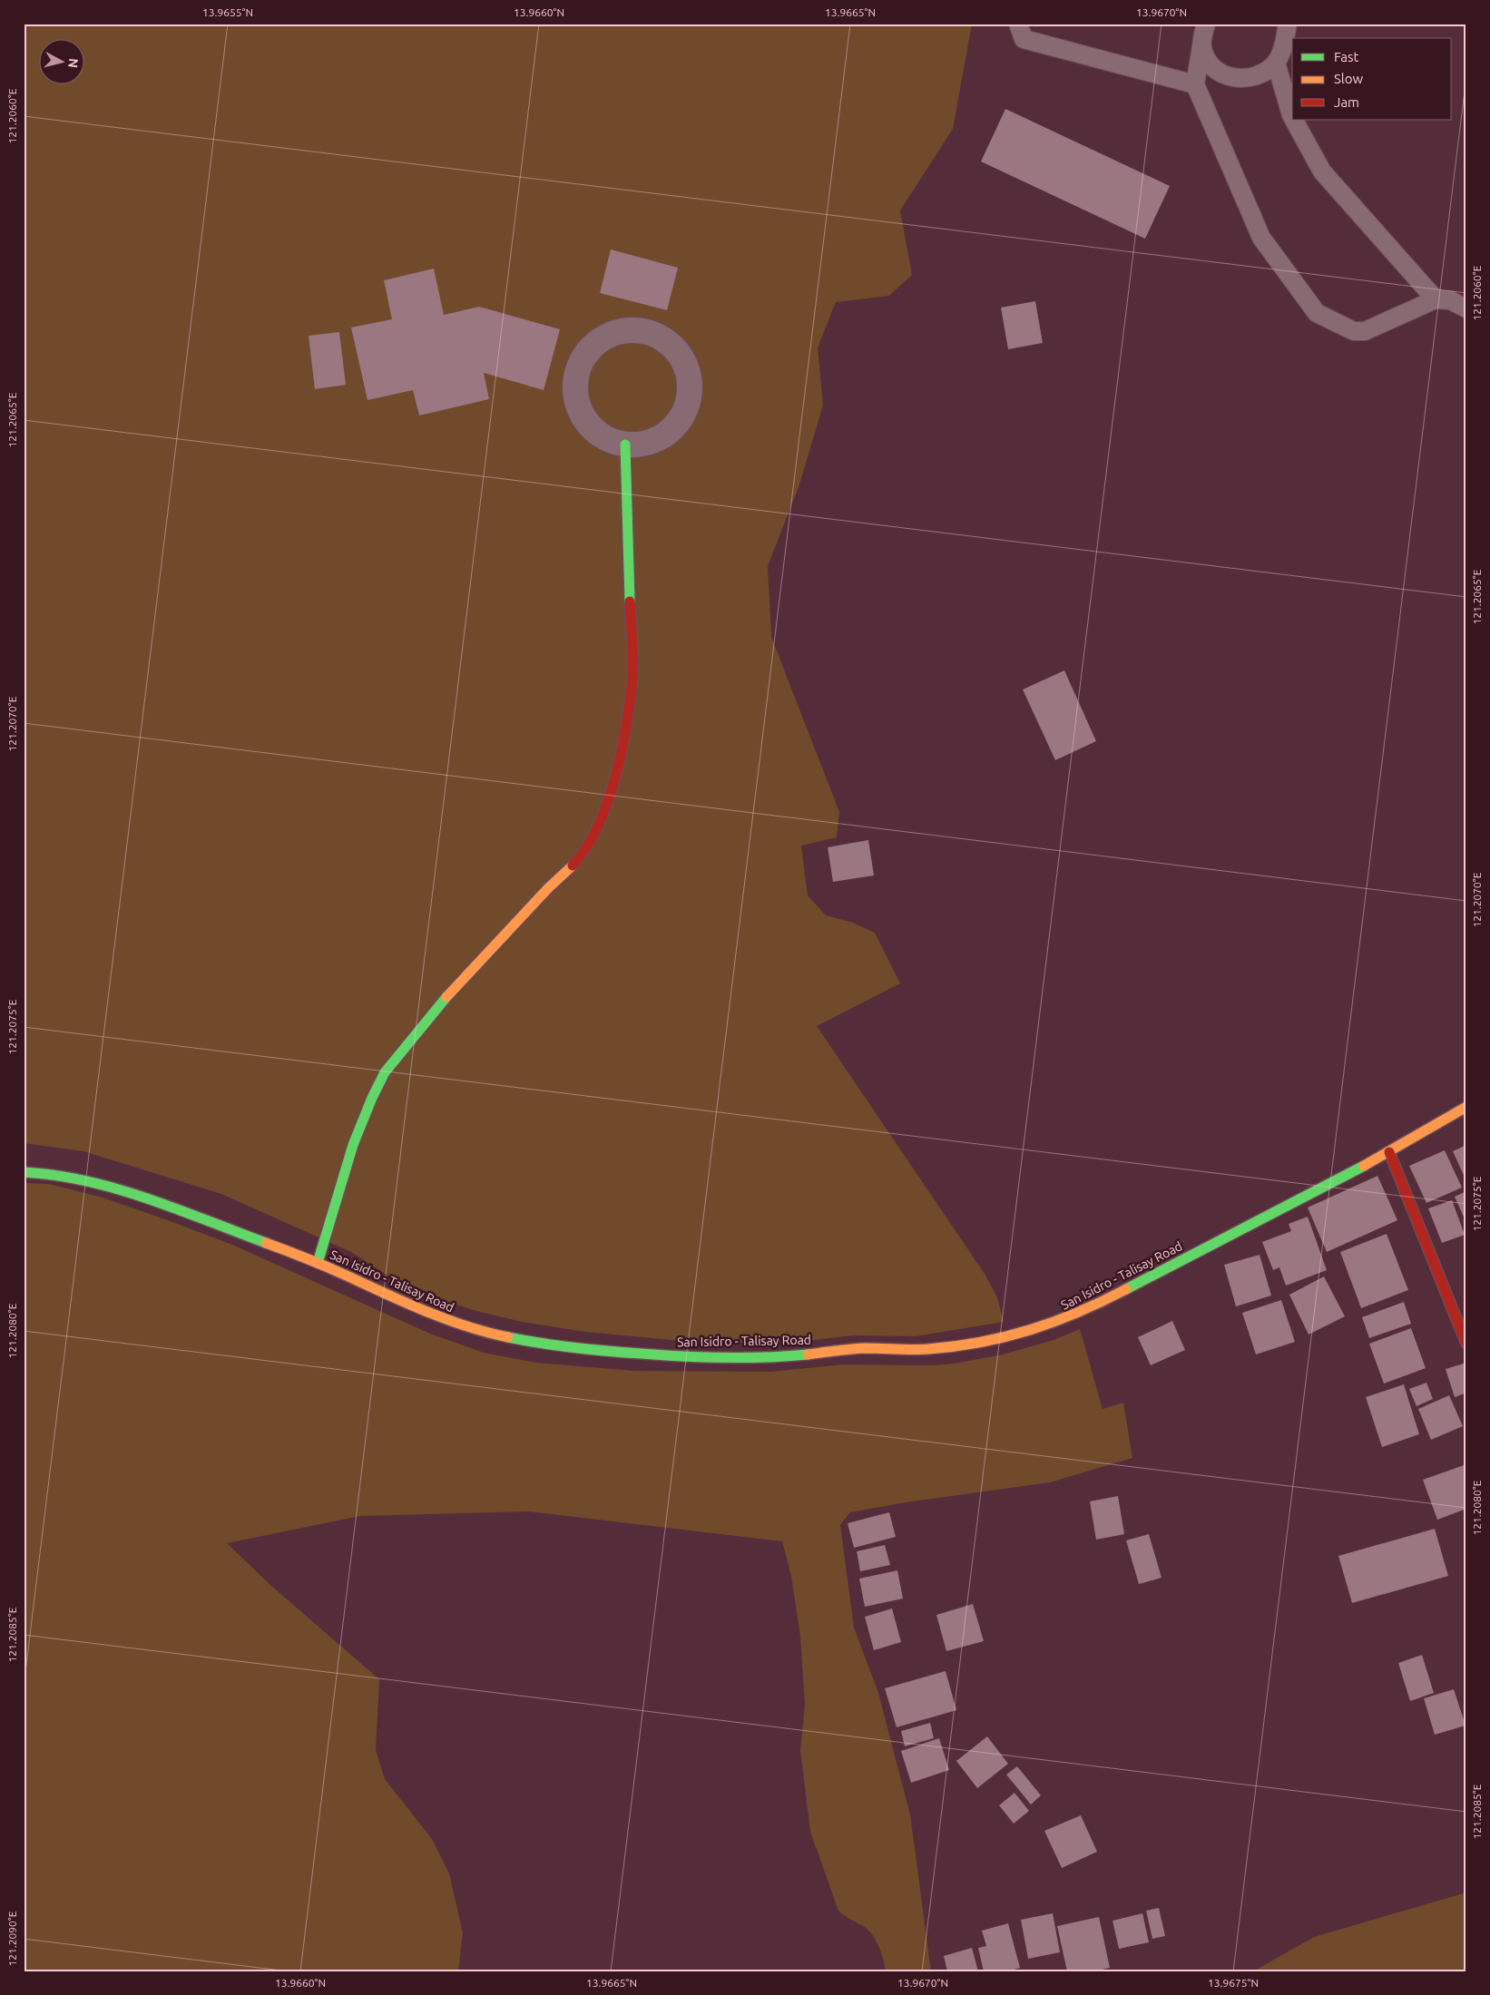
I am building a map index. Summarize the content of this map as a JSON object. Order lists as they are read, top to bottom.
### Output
{
  "streets": {
    "street": ["San Isidro - Talisay Road"]
  },
  "legend": ["Fast", "Slow", "Jam"],
  "north": "right",
  "coordinates": [
    "13.9655°N",
    "13.9660°N",
    "13.9665°N",
    "13.9670°N",
    "121.2060°E",
    "121.2065°E",
    "121.2070°E",
    "121.2075°E",
    "121.2080°E",
    "121.2085°E",
    "121.2090°E",
    "13.9675°N"
  ]
}
